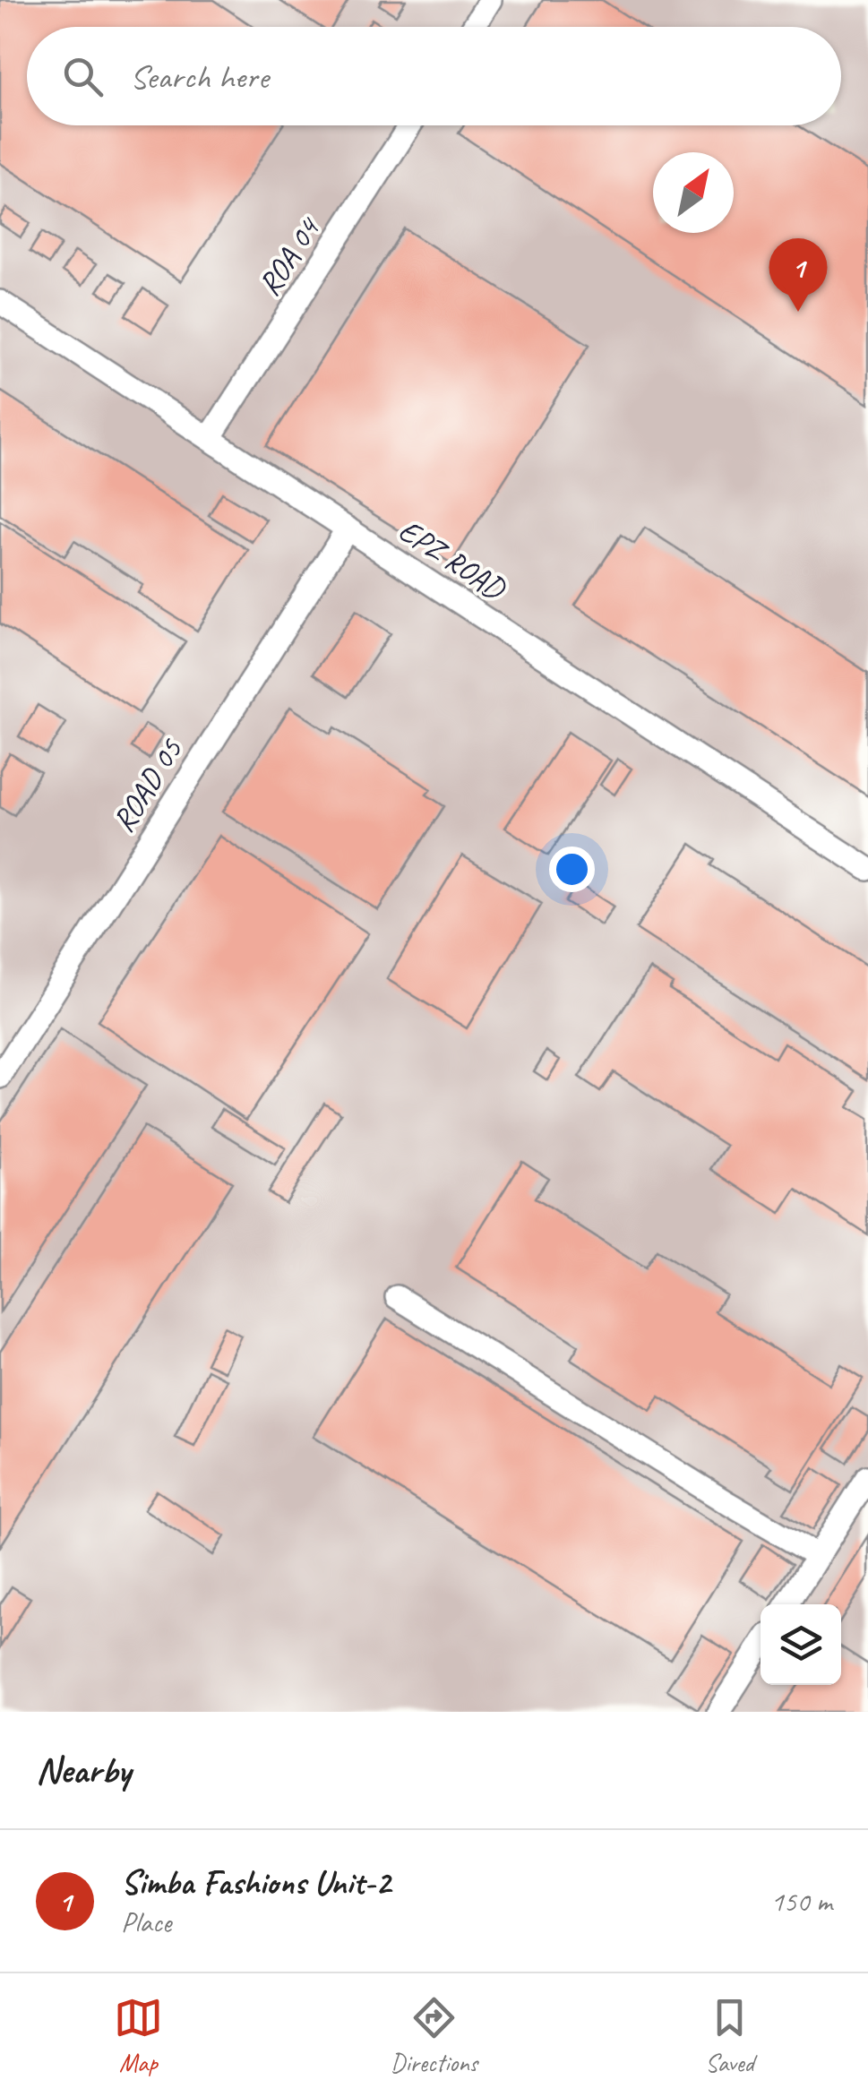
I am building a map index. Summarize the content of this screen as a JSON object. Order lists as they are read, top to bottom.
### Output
{
  "streets": {
    "street": ["ROA 04", "EPZ ROAD", "ROAD 05"]
  },
  "crossings": [
    ["ROA 04", "EPZ ROAD"],
    ["EPZ ROAD", "ROAD 05"]
  ],
  "north": "top right",
  "page": {
    "search": "Search here",
    "pins": "1",
    "heading": "Nearby",
    "list": [
      {
        "mark": "1",
        "name": "Simba Fashions Unit-2",
        "note": "Place",
        "value": "150 m"
      }
    ],
    "nav": ["Map", "Directions", "Saved"]
  }
}
